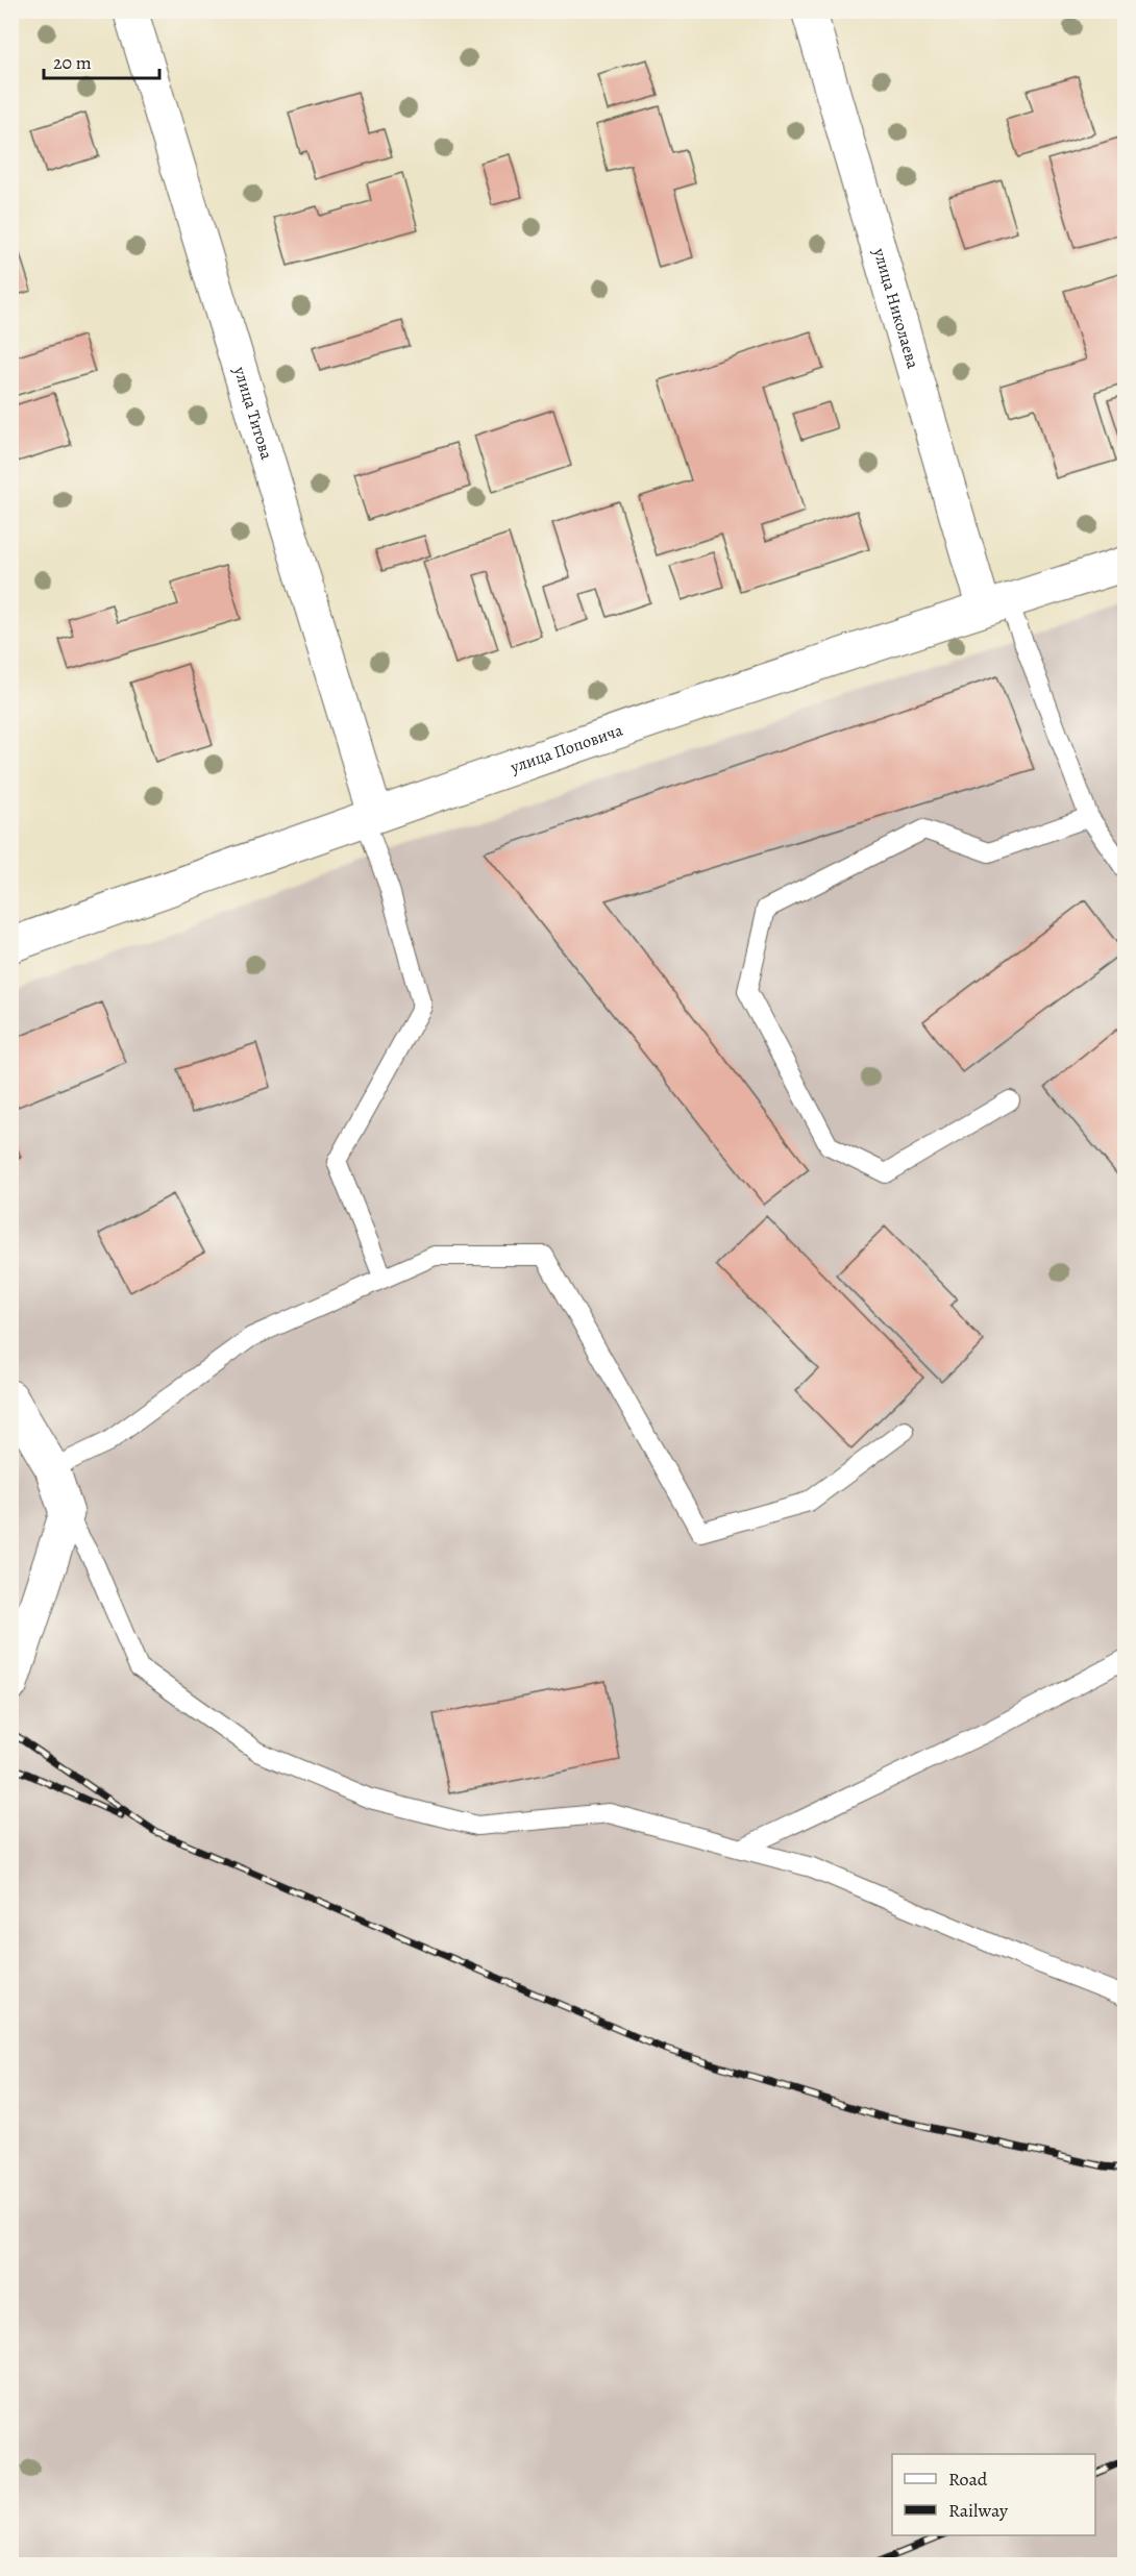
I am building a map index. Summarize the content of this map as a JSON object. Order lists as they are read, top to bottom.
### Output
{
  "streets": {
    "street": ["улица Николаева", "улица Титова", "улица Поповича"]
  },
  "crossings": [
    ["улица Николаева", "улица Поповича"],
    ["улица Титова", "улица Поповича"]
  ],
  "legend": ["Road", "Railway"],
  "scale_bar": "20 m"
}
